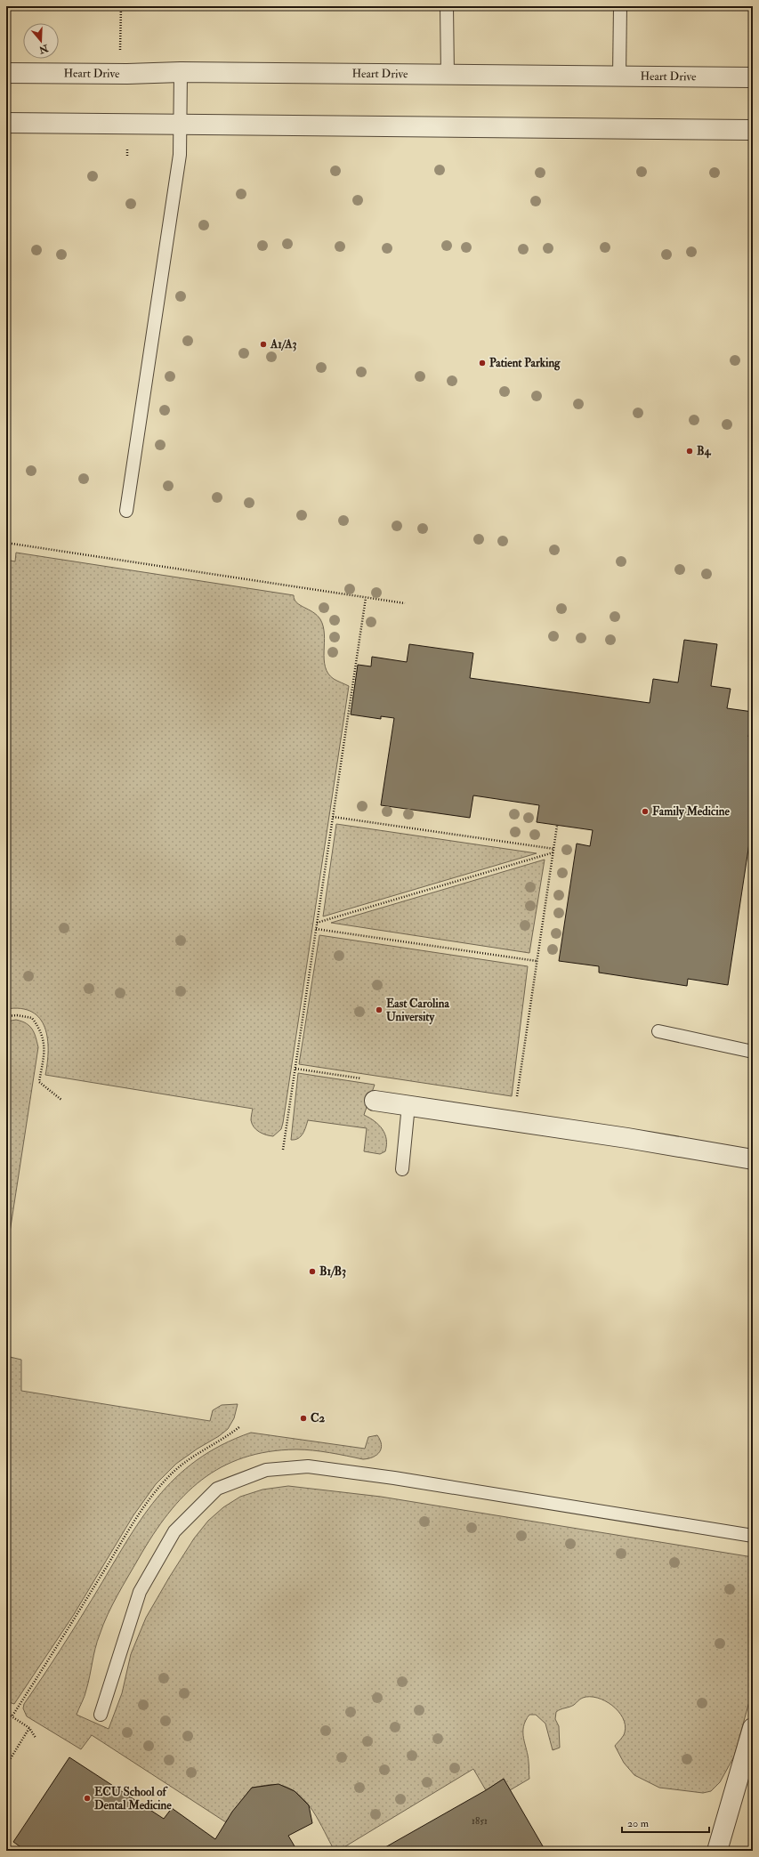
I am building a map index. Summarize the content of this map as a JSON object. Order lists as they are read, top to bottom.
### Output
{
  "streets": {
    "street": ["Heart Drive"]
  },
  "places": [
    "A1/A3",
    "Patient Parking",
    "B4",
    "Family Medicine",
    "East Carolina University",
    "B1/B3",
    "C2",
    "ECU School of Dental Medicine"
  ],
  "house_numbers": ["1851"],
  "scale_bar": "20 m",
  "north": "bottom"
}
